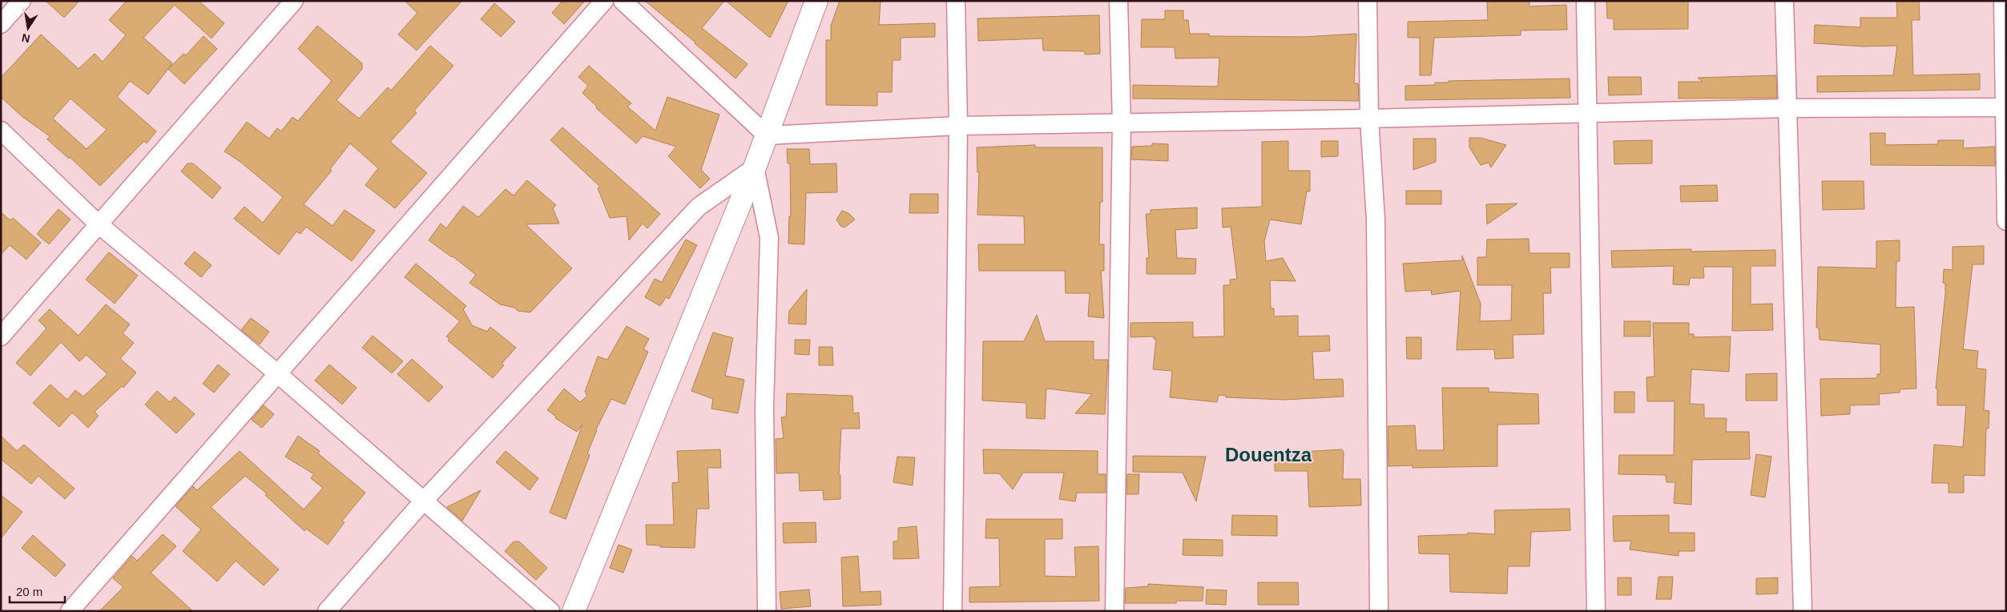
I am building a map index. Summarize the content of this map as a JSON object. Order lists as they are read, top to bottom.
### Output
{
  "districts": ["Douentza"],
  "scale_bar": "20 m",
  "north": "bottom"
}
